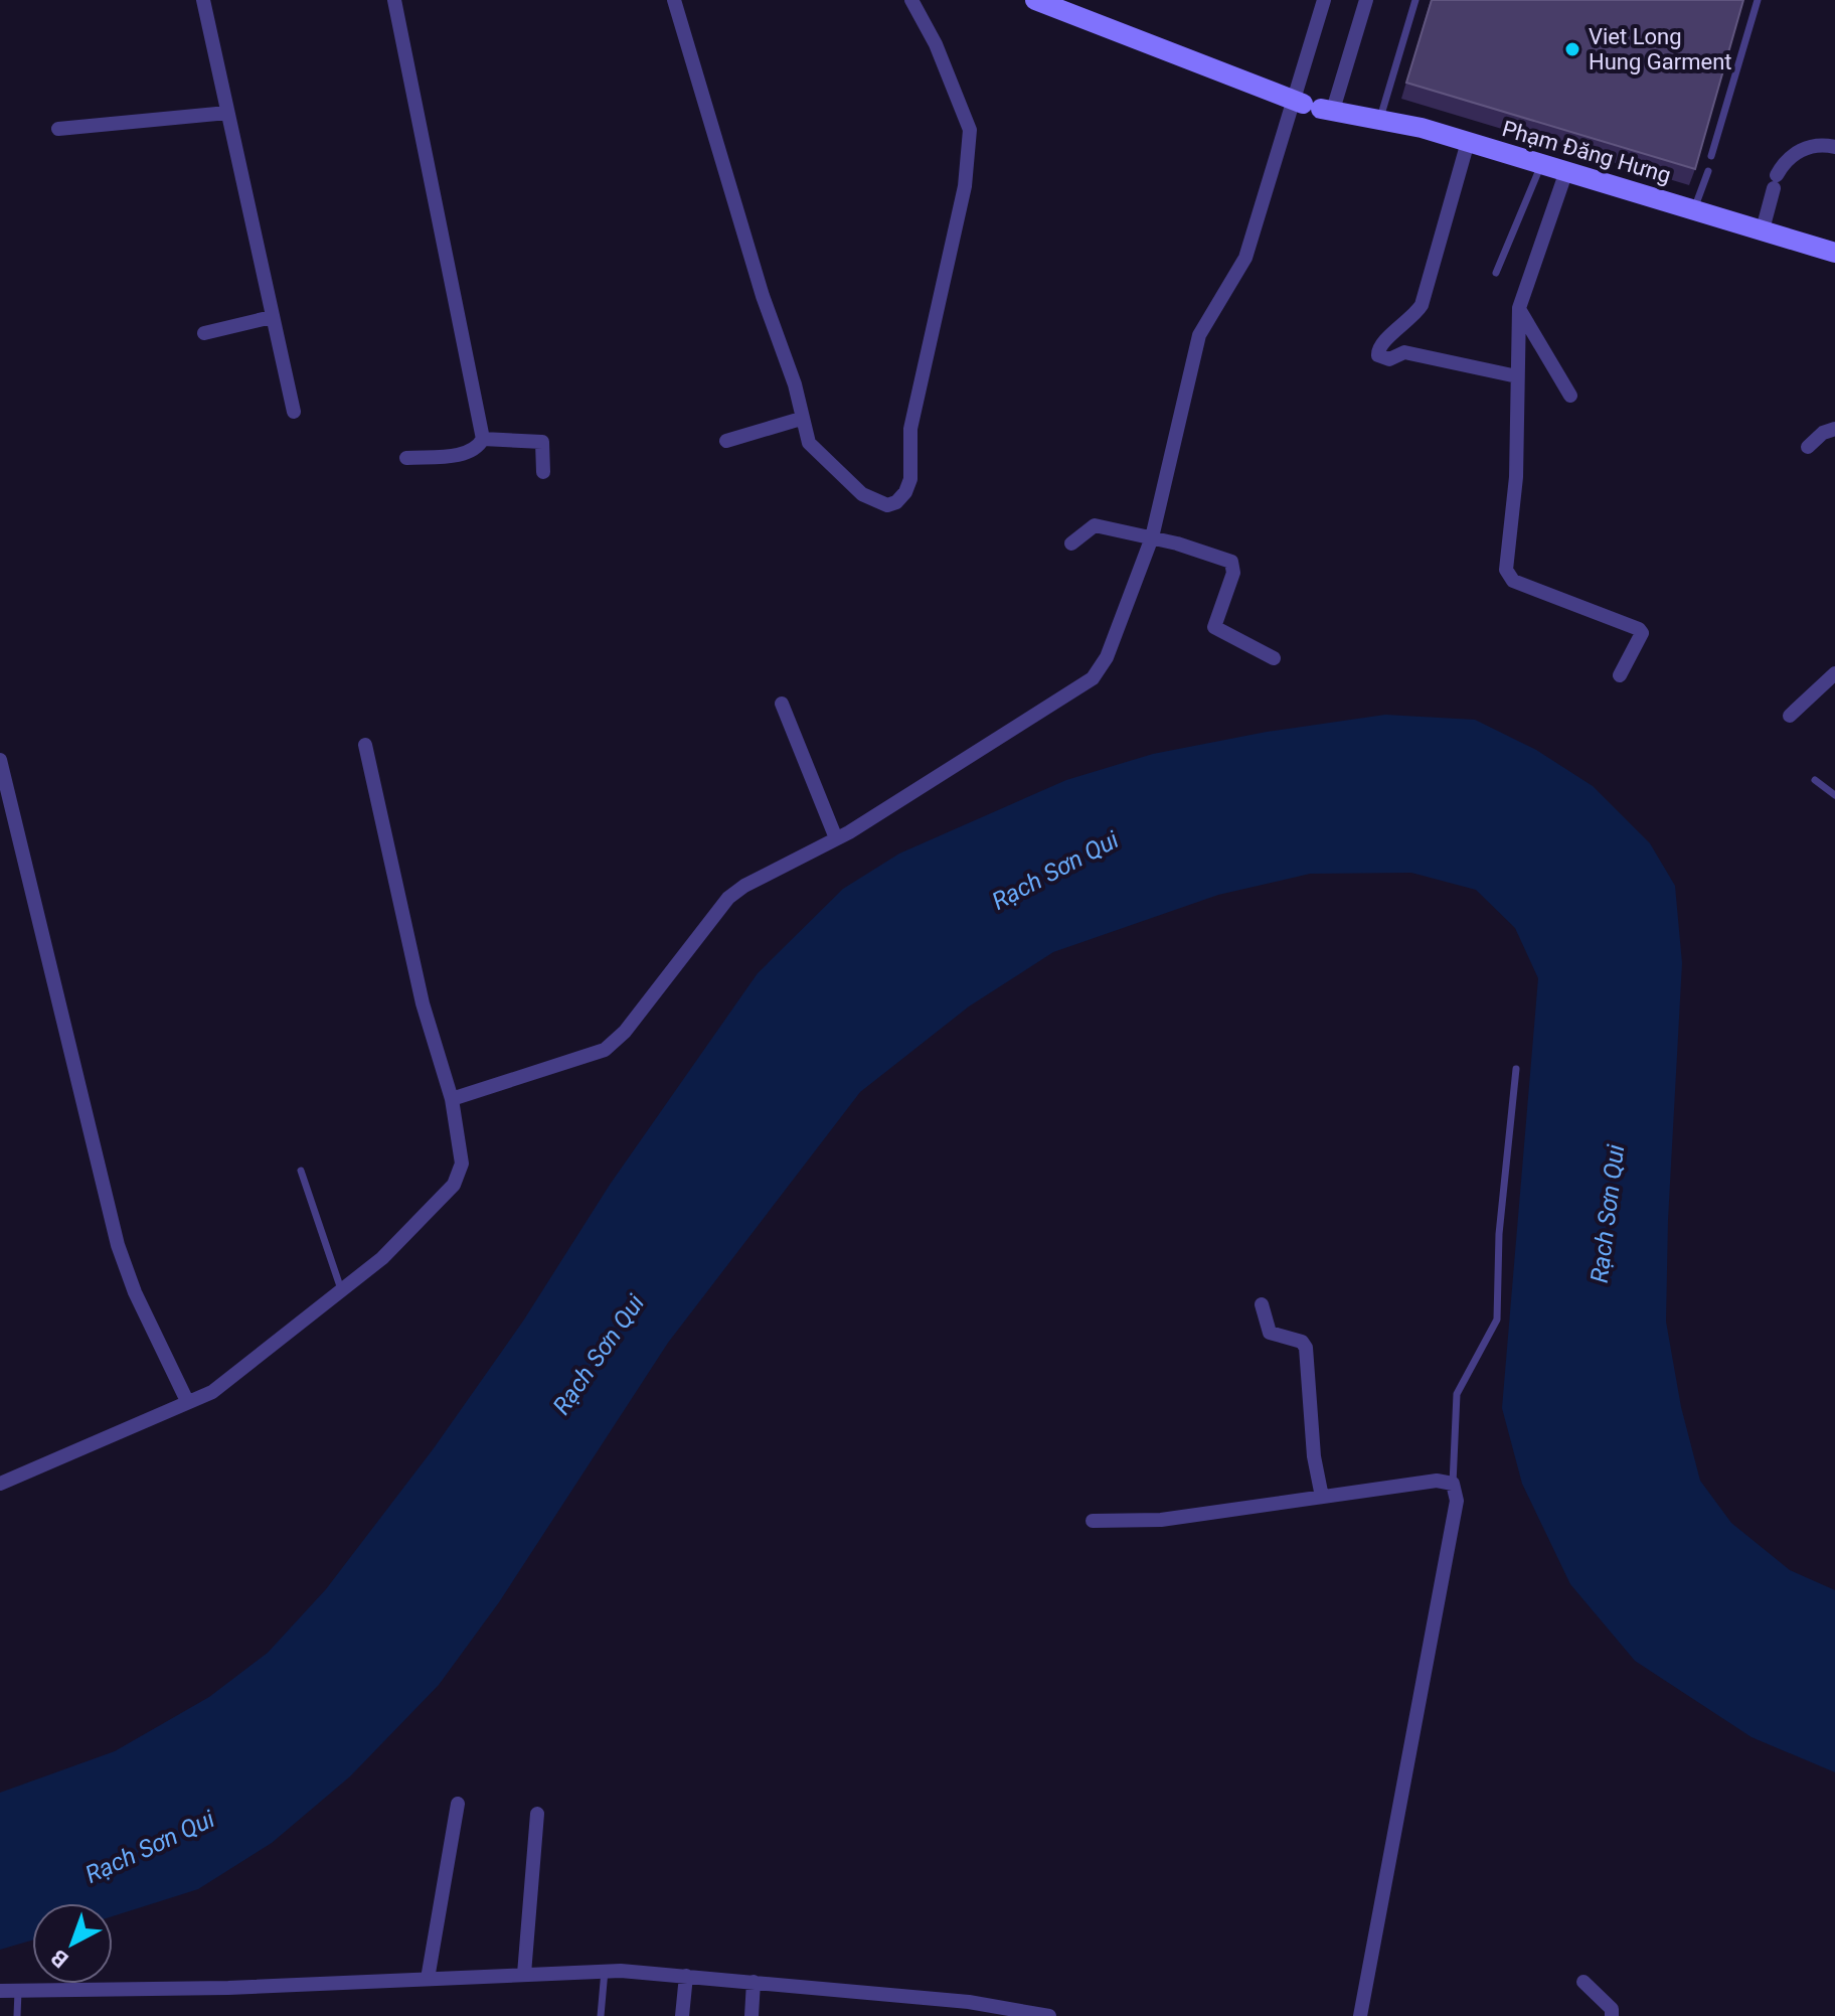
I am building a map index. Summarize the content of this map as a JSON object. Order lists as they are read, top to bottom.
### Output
{
  "streets": {
    "street": ["Phạm Đăng Hưng"]
  },
  "water": ["Rạch Sơn Qui"],
  "places": ["Viet Long Hung Garment"],
  "north": "bottom left"
}
